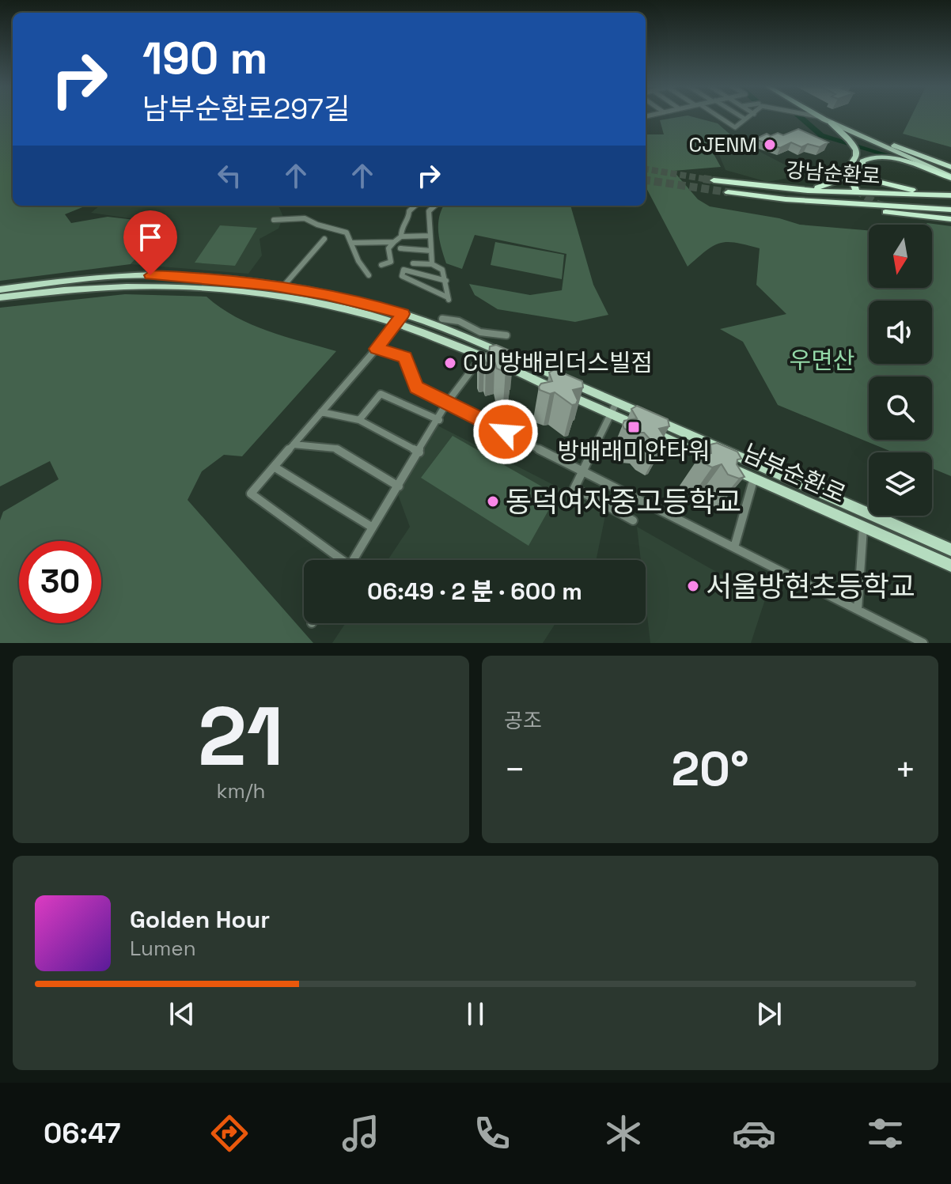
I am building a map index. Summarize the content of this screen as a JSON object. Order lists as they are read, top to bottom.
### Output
{
  "streets": {
    "highway": ["강남순환로"],
    "main road": ["남부순환로"]
  },
  "parks": ["우면산"],
  "places": {
    "other": [
      "CJENM",
      "CU 방배리더스빌점",
      "동덕여자중고등학교",
      "서울방현초등학교"
    ],
    "transit": ["방배래미안타워"]
  },
  "north": "bottom",
  "page": {
    "turn": ["190 m", "남부순환로297길"],
    "limit": "30",
    "trip": "06:49 · 2 분 · 600 m",
    "tile": [
      ["21", "km/h"],
      "공조"
    ],
    "heat": ["−", "20°", "+"],
    "song": ["Golden Hour", "Lumen"],
    "tabs": "06:47"
  }
}
